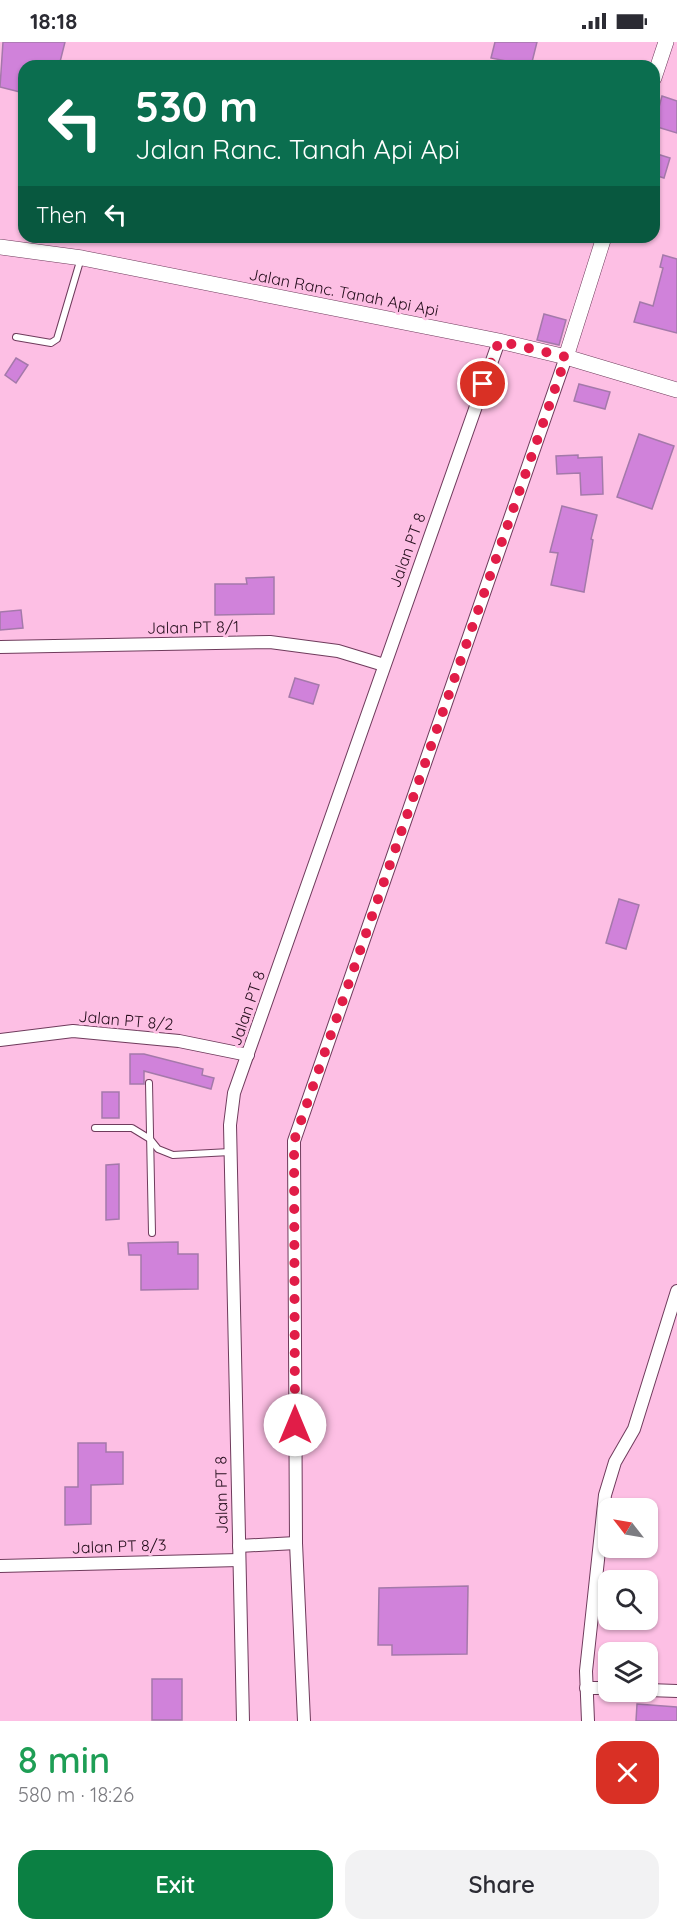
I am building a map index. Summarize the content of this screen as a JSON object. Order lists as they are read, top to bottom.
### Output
{
  "streets": {
    "street": [
      "Jalan Ranc. Tanah Api Api",
      "Jalan PT 8",
      "Jalan PT 8/1",
      "Jalan PT 8/2",
      "Jalan PT 8/3"
    ]
  },
  "crossings": [
    ["Jalan Ranc. Tanah Api Api", "Jalan PT 8"],
    ["Jalan PT 8", "Jalan PT 8/1"],
    ["Jalan PT 8", "Jalan PT 8/2"],
    ["Jalan PT 8", "Jalan PT 8/3"]
  ],
  "north": "top left",
  "page": {
    "status": "18:18",
    "turn": ["530 m", "Jalan Ranc. Tanah Api Api"],
    "then": "Then",
    "heading": ["8 min", "580 m · 18:26"],
    "buttons": ["Exit", "Share"]
  }
}
